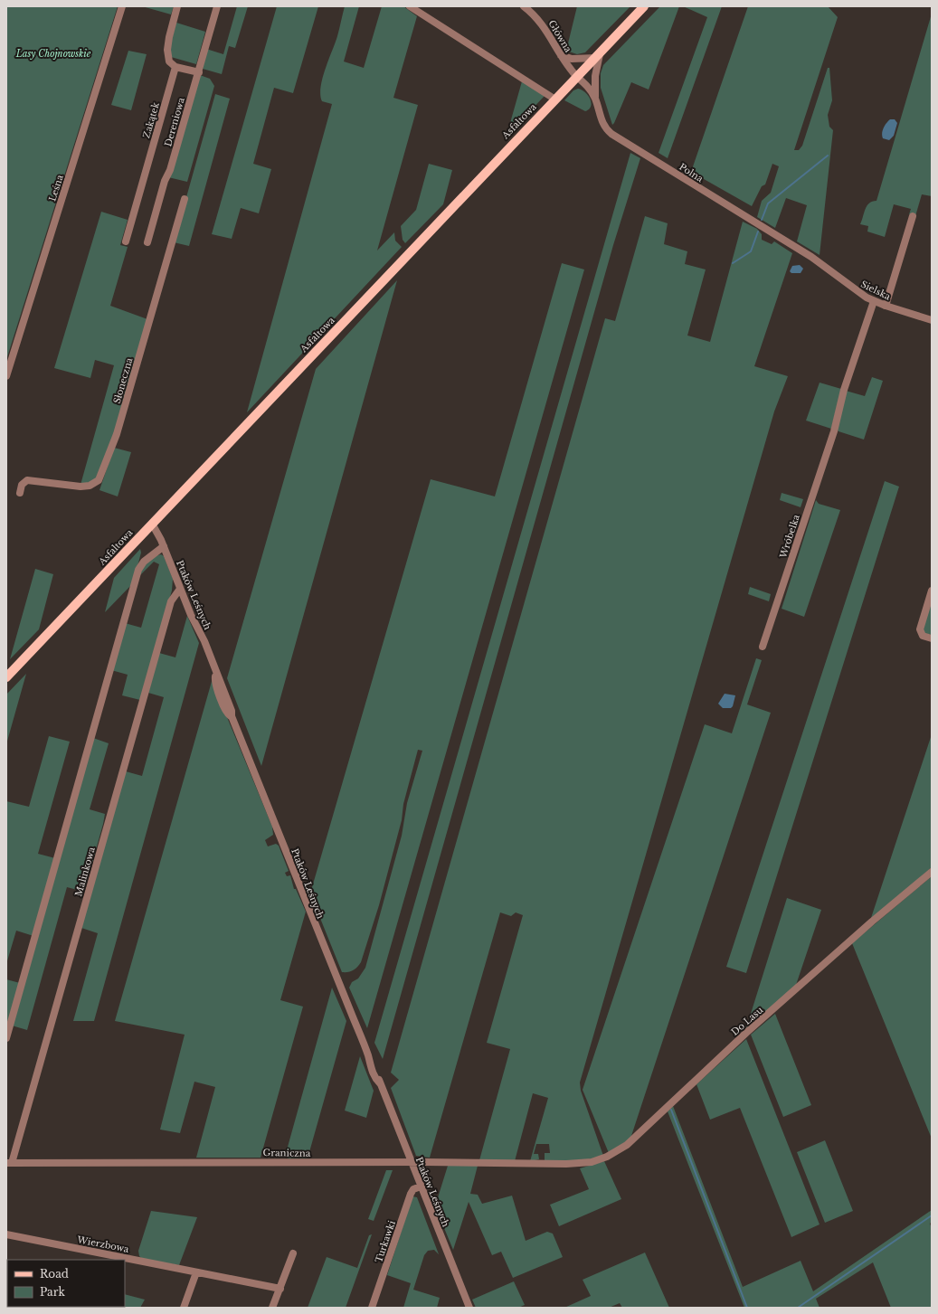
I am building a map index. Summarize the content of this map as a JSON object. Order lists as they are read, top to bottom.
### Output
{
  "streets": {
    "main road": ["Asfaltowa"],
    "street": [
      "Główna",
      "Zakątek",
      "Dereniowa",
      "Polna",
      "Leśna",
      "Sielska",
      "Słoneczna",
      "Wróbelka",
      "Ptaków Leśnych",
      "Malinkowa",
      "Do Lasu",
      "Graniczna",
      "Turkawki",
      "Wierzbowa"
    ]
  },
  "crossings": [
    ["Główna", "Asfaltowa"],
    ["Główna", "Polna"],
    ["Asfaltowa", "Polna"],
    ["Asfaltowa", "Ptaków Leśnych"],
    ["Polna", "Sielska"],
    ["Sielska", "Wróbelka"],
    ["Ptaków Leśnych", "Malinkowa"],
    ["Ptaków Leśnych", "Graniczna"],
    ["Ptaków Leśnych", "Turkawki"],
    ["Malinkowa", "Graniczna"],
    ["Do Lasu", "Graniczna"]
  ],
  "parks": ["Lasy Chojnowskie"],
  "legend": ["Road", "Park"]
}
